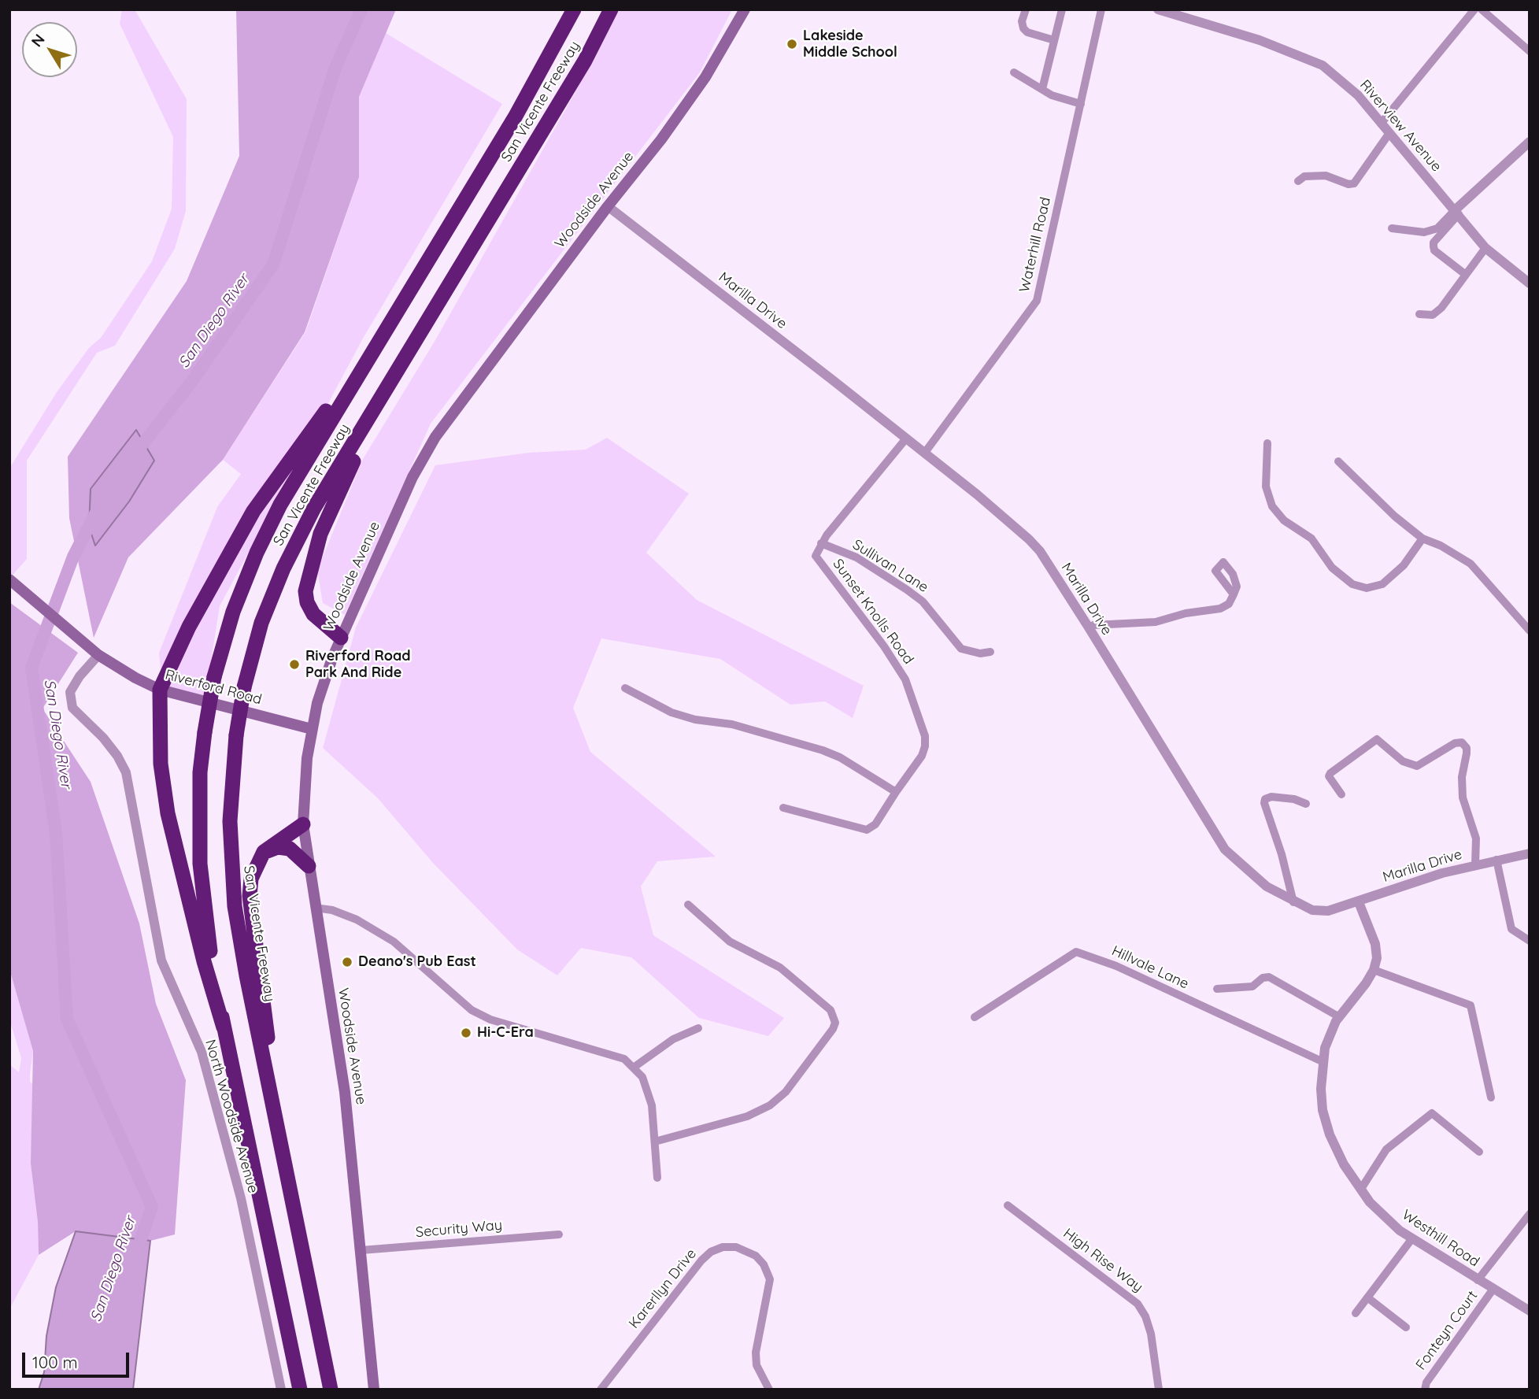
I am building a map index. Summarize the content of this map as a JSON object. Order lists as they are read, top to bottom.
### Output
{
  "streets": {
    "highway": ["San Vicente Freeway"],
    "main road": ["Woodside Avenue", "Riverford Road"],
    "street": [
      "Riverview Avenue",
      "Waterhill Road",
      "Marilla Drive",
      "Sullivan Lane",
      "Sunset Knolls Road",
      "Hillvale Lane",
      "North Woodside Avenue",
      "Security Way",
      "Westhill Road",
      "High Rise Way",
      "Karerllyn Drive",
      "Fonteyn Court"
    ]
  },
  "crossings": [
    ["Woodside Avenue", "Marilla Drive"],
    ["Woodside Avenue", "Riverford Road"],
    ["Woodside Avenue", "Security Way"],
    ["Waterhill Road", "Marilla Drive"],
    ["Sullivan Lane", "Sunset Knolls Road"],
    ["Riverford Road", "North Woodside Avenue"],
    ["Hillvale Lane", "Westhill Road"],
    ["Westhill Road", "Fonteyn Court"]
  ],
  "water": ["San Diego River"],
  "places": [
    "Lakeside Middle School",
    "Riverford Road Park And Ride",
    "Deano's Pub East",
    "Hi-C-Era"
  ],
  "scale_bar": "100 m",
  "north": "top left"
}
